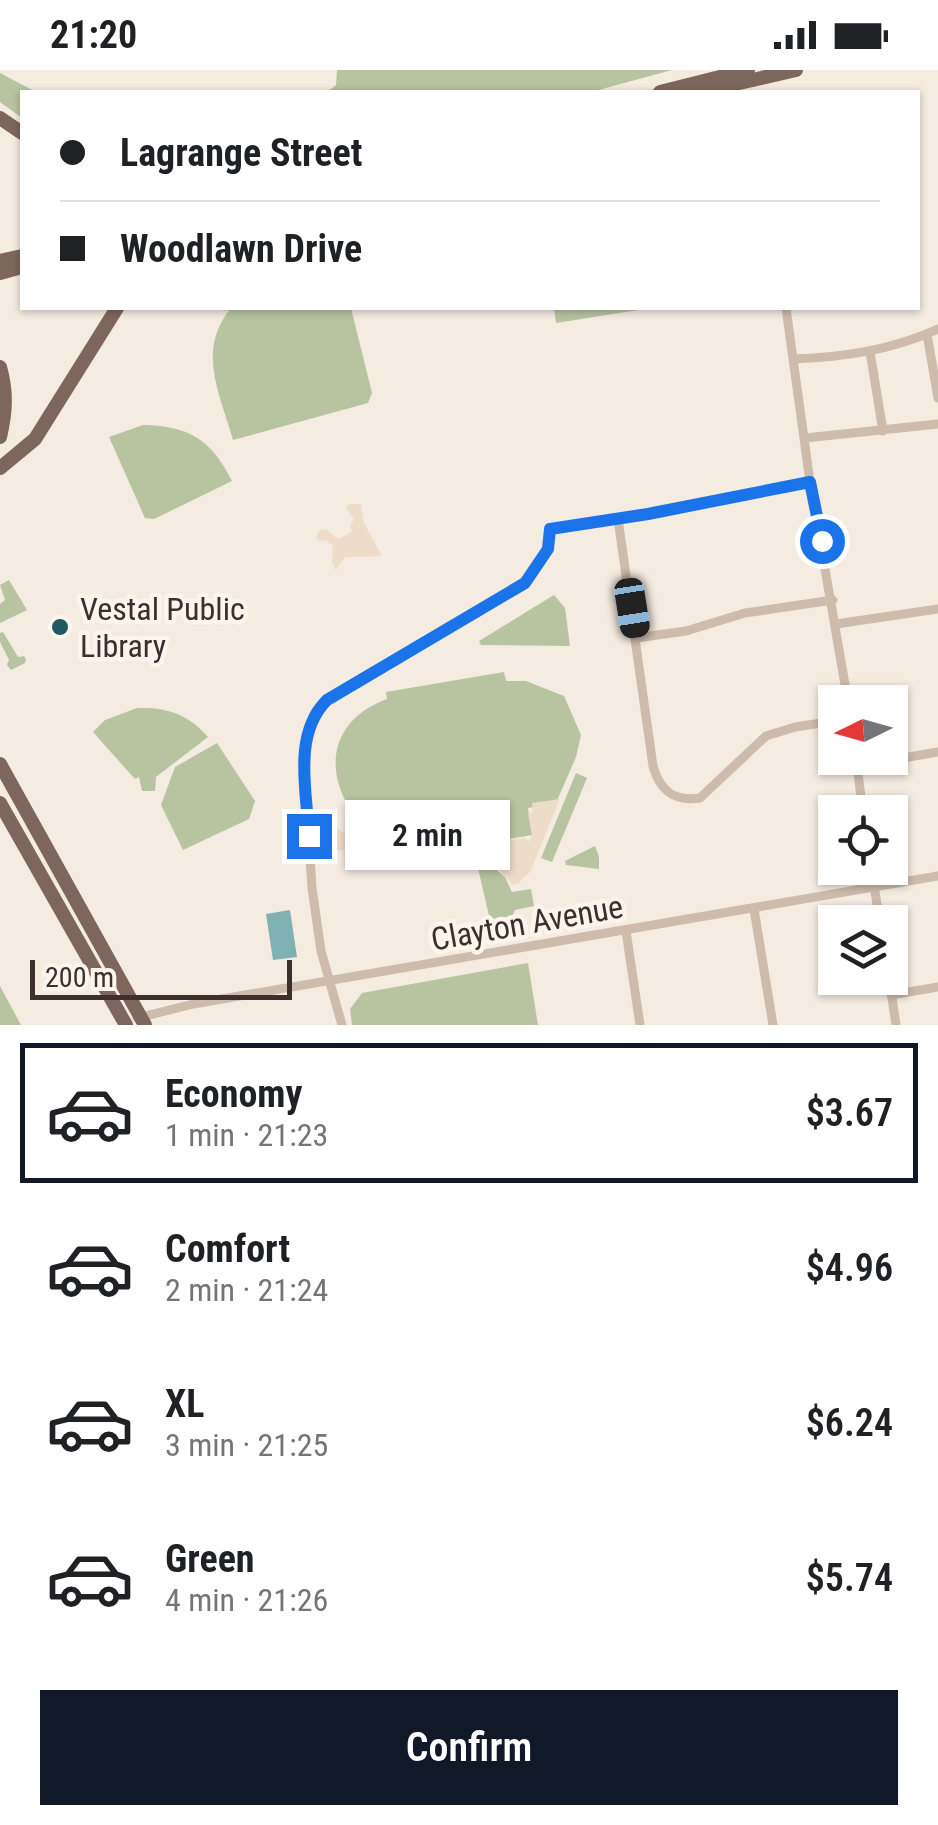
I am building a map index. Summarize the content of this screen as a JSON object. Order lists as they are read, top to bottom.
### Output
{
  "streets": {
    "street": ["Clayton Avenue"]
  },
  "places": ["Vestal Public Library"],
  "scale_bar": "200 m",
  "north": "left",
  "page": {
    "status": "21:20",
    "banner": ["Lagrange Street", "Woodlawn Drive"],
    "bubble": "2 min",
    "scale": "200 m",
    "list": [
      {
        "name": "Economy",
        "note": "1 min · 21:23",
        "value": "$3.67"
      },
      {
        "name": "Comfort",
        "note": "2 min · 21:24",
        "value": "$4.96"
      },
      {
        "name": "XL",
        "note": "3 min · 21:25",
        "value": "$6.24"
      },
      {
        "name": "Green",
        "note": "4 min · 21:26",
        "value": "$5.74"
      }
    ],
    "buttons": "Confirm"
  }
}
